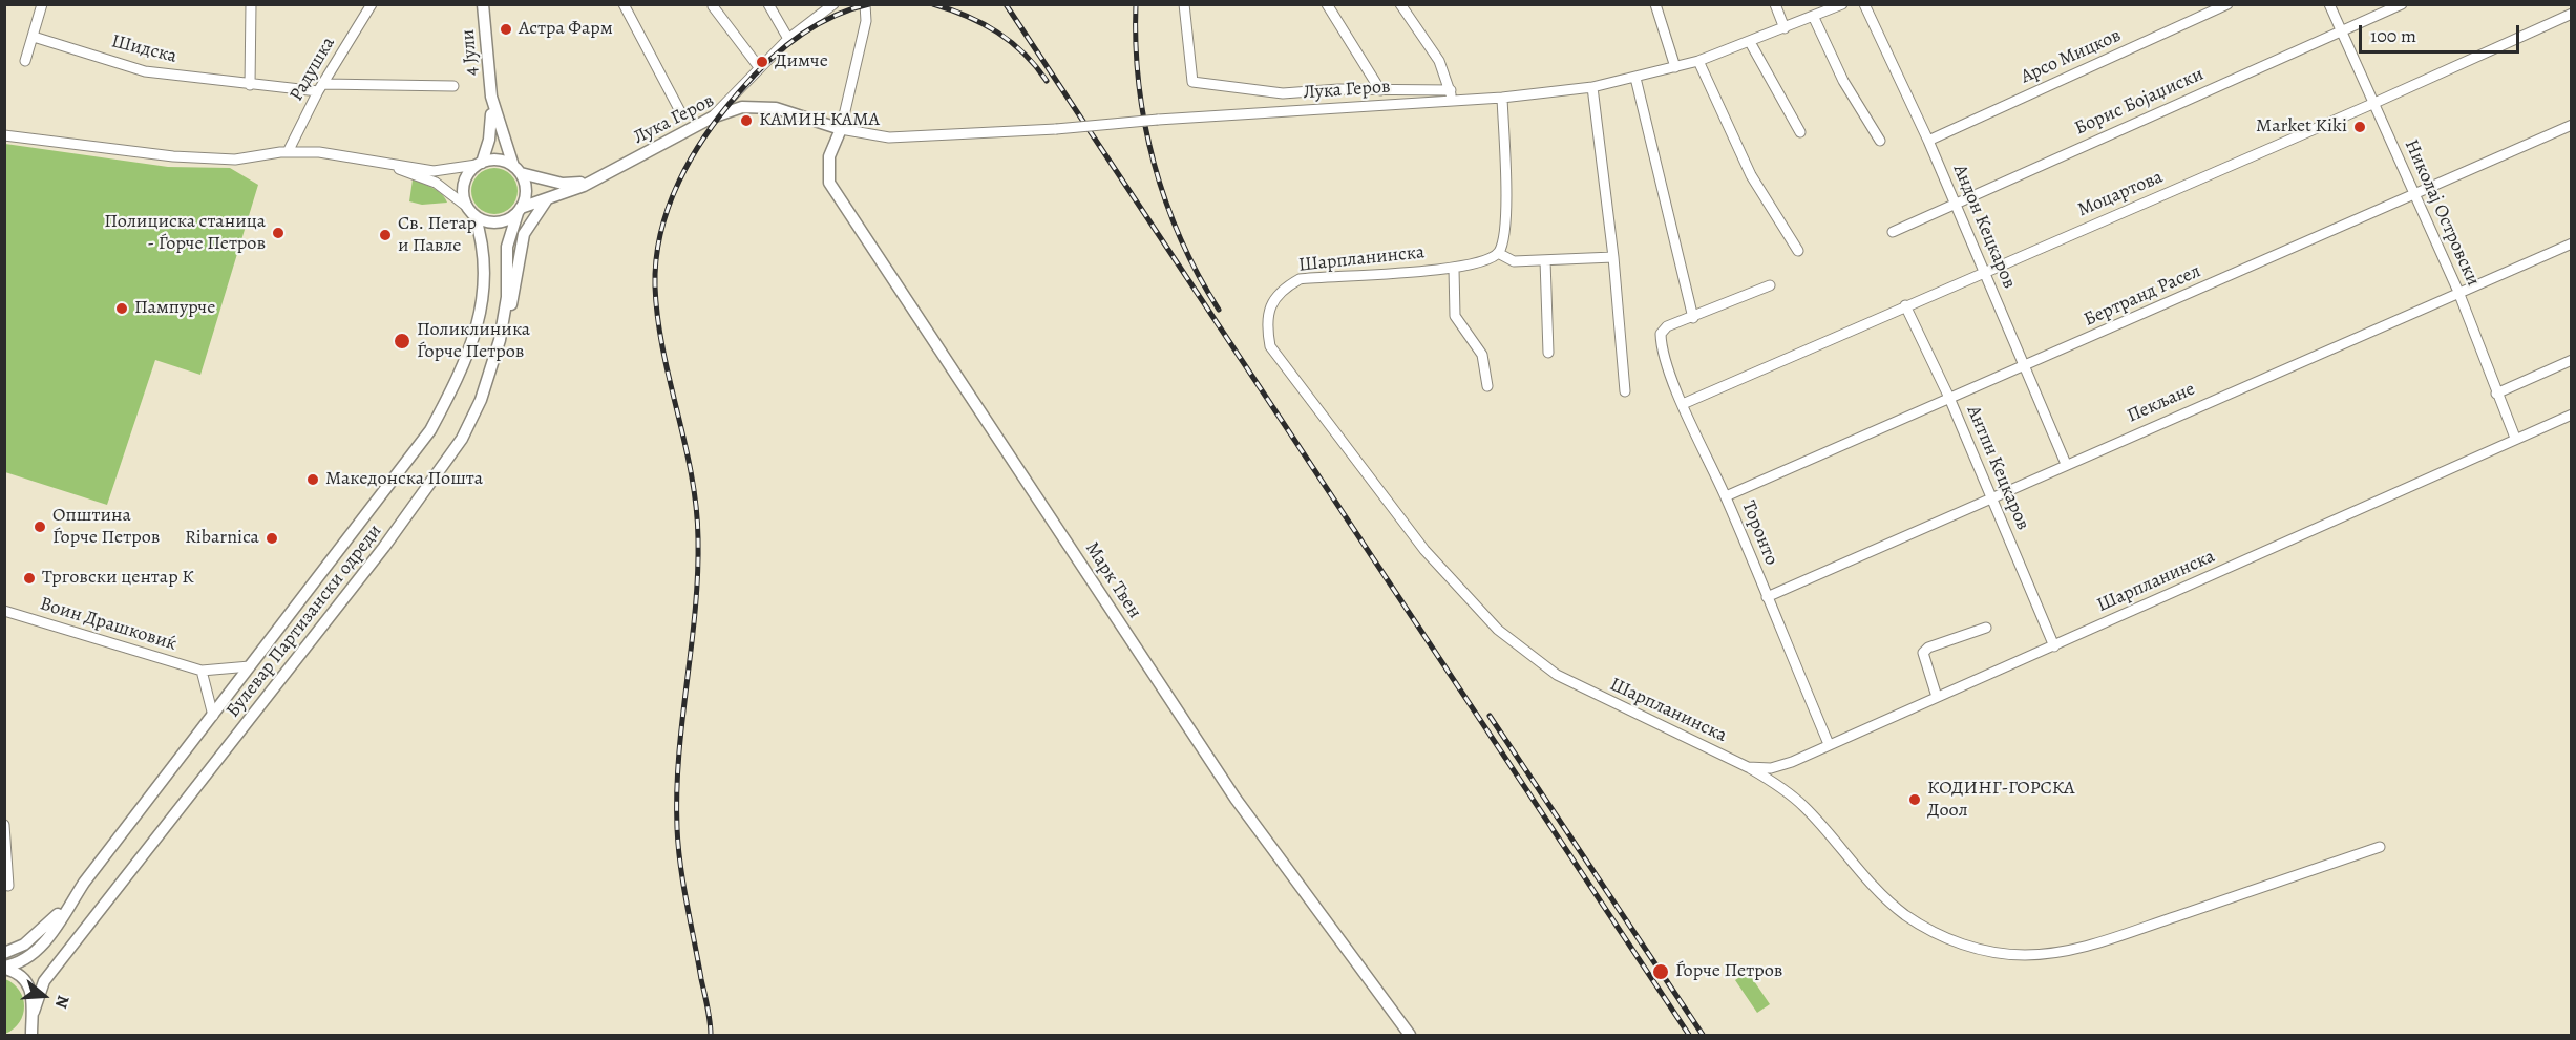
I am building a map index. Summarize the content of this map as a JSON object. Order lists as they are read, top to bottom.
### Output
{
  "streets": {
    "street": [
      "Шидска",
      "4 Јули",
      "Арсо Мицков",
      "Радушка",
      "Лука Геров",
      "Борис Бојаџиски",
      "Моцартова",
      "Николај Островски",
      "Андон Кецкаров",
      "Шарпланинска",
      "Бертранд Расел",
      "Пекљане",
      "Антпн Кецкаров",
      "Торонто",
      "Марк Твен",
      "Булевар Партизански одреди",
      "Воин Драшковиќ"
    ]
  },
  "crossings": [
    ["Шидска", "Радушка"],
    ["4 Јули", "Лука Геров"],
    ["4 Јули", "Булевар Партизански одреди"],
    ["Арсо Мицков", "Андон Кецкаров"],
    ["Лука Геров", "Марк Твен"],
    ["Лука Геров", "Булевар Партизански одреди"],
    ["Борис Бојаџиски", "Николај Островски"],
    ["Борис Бојаџиски", "Андон Кецкаров"],
    ["Моцартова", "Николај Островски"],
    ["Моцартова", "Андон Кецкаров"],
    ["Моцартова", "Антпн Кецкаров"],
    ["Моцартова", "Торонто"],
    ["Николај Островски", "Шарпланинска"],
    ["Николај Островски", "Бертранд Расел"],
    ["Николај Островски", "Пекљане"],
    ["Андон Кецкаров", "Бертранд Расел"],
    ["Андон Кецкаров", "Пекљане"],
    ["Шарпланинска", "Антпн Кецкаров"],
    ["Шарпланинска", "Торонто"],
    ["Бертранд Расел", "Антпн Кецкаров"],
    ["Бертранд Расел", "Торонто"],
    ["Пекљане", "Антпн Кецкаров"],
    ["Пекљане", "Торонто"],
    ["Булевар Партизански одреди", "Воин Драшковиќ"]
  ],
  "places": [
    "Астра Фарм",
    "Димче",
    "КАМИН КАМА",
    "Market Kiki",
    "Полициска станица - Ѓорче Петров",
    "Св. Петар и Павле",
    "Пампурче",
    "Поликлиника Ѓорче Петров",
    "Македонска Пошта",
    "Општина Ѓорче Петров",
    "Ribarnica",
    "Трговски центар К",
    "КОДИНГ-ГОРСКА Доол",
    "Ѓорче Петров"
  ],
  "scale_bar": "100 m",
  "north": "right"
}
